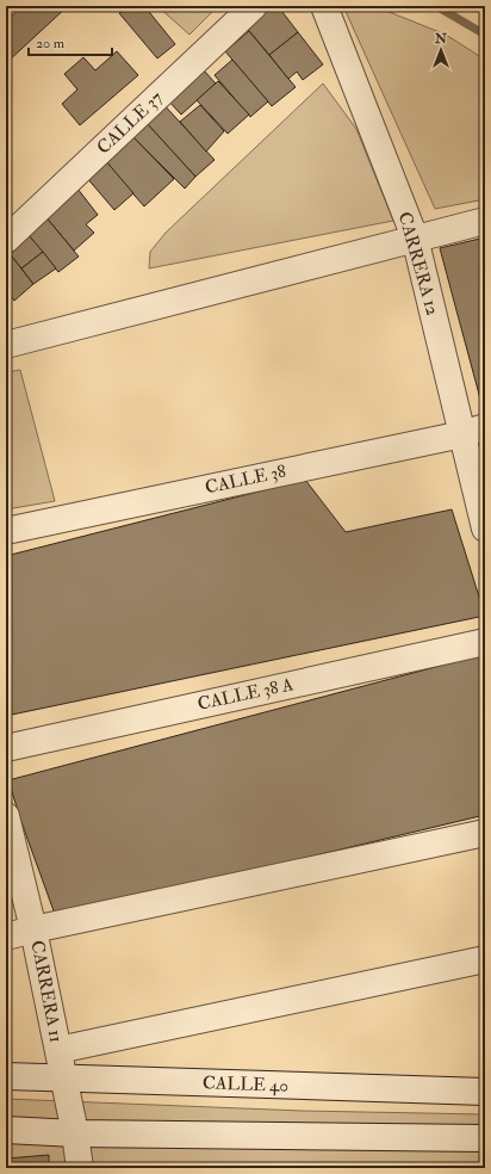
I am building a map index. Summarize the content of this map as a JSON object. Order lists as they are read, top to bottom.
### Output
{
  "streets": {
    "street": [
      "CALLE 37",
      "CARRERA 12",
      "CALLE 38",
      "CALLE 38 A",
      "CARRERA 11",
      "CALLE 40"
    ]
  },
  "crossings": [
    ["CARRERA 12", "CALLE 38"],
    ["CARRERA 11", "CALLE 40"]
  ],
  "scale_bar": "20 m",
  "north": "top"
}
